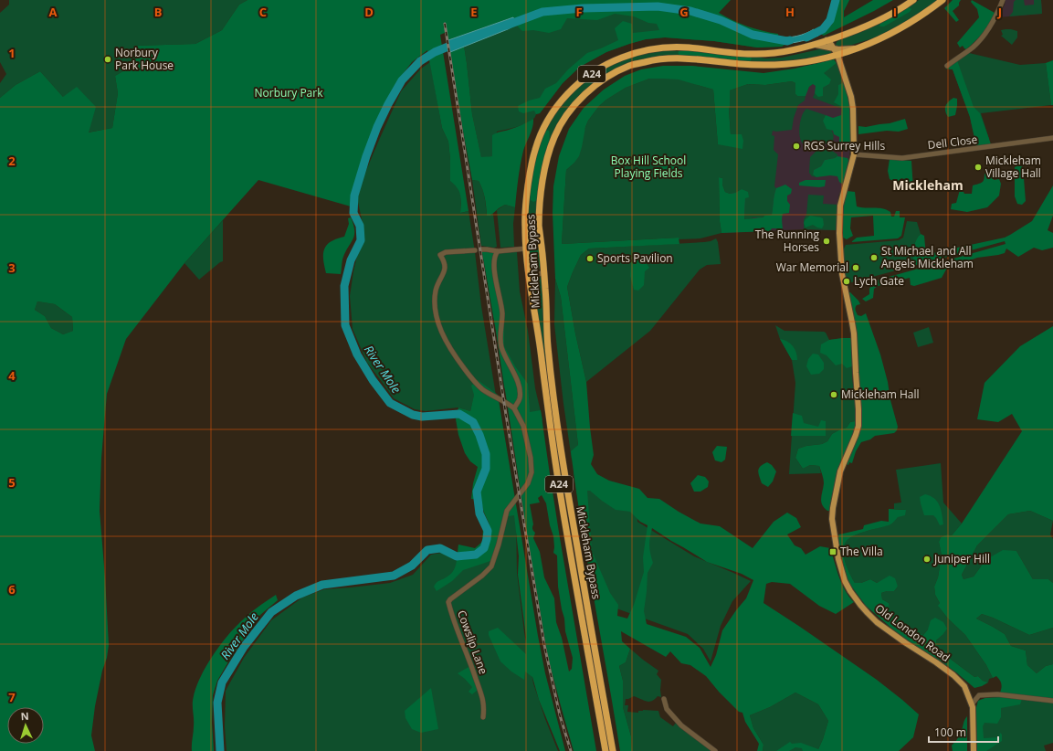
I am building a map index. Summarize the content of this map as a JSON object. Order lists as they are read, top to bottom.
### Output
{
  "streets": {
    "highway": ["A24", "Mickleham Bypass"],
    "main road": ["Old London Road"],
    "street": ["Dell Close", "Cowslip Lane"]
  },
  "crossings": [
    ["Dell Close", "Old London Road"],
    ["Mickleham Bypass", "Old London Road"]
  ],
  "districts": ["Mickleham"],
  "water": ["River Mole"],
  "parks": ["Norbury Park", "Box Hill School Playing Fields"],
  "places": {
    "other": [
      "Norbury Park House",
      "RGS Surrey Hills",
      "Mickleham Village Hall",
      "The Running Horses",
      "St Michael and All Angels Mickleham",
      "Sports Pavilion",
      "War Memorial",
      "Lych Gate",
      "Mickleham Hall",
      "Juniper Hill"
    ],
    "transit": ["The Villa"]
  },
  "scale_bar": "100 m",
  "north": "top",
  "grid": {
    "columns": [
      "A",
      "B",
      "C",
      "D",
      "E",
      "F",
      "G",
      "H",
      "I",
      "J"
    ],
    "rows": [
      "1",
      "2",
      "3",
      "4",
      "5",
      "6",
      "7"
    ]
  }
}
